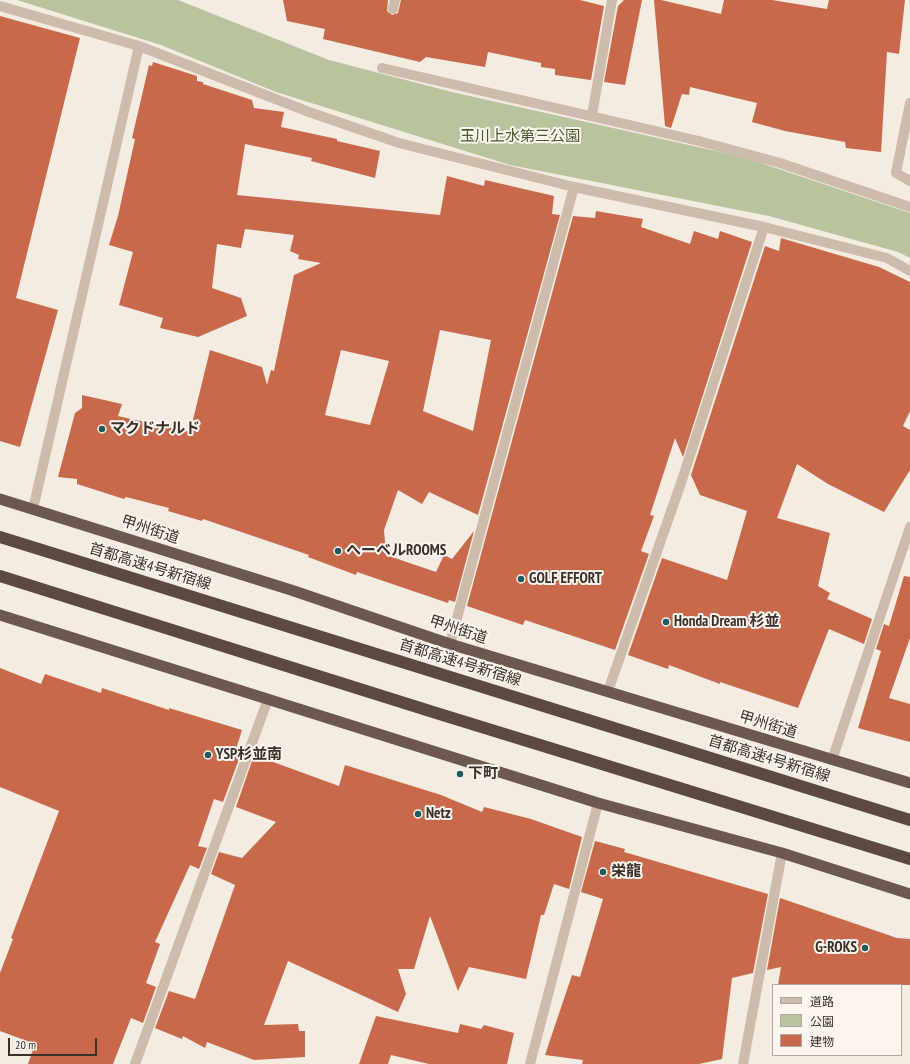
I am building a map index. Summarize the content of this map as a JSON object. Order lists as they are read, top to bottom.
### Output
{
  "streets": {
    "highway": ["甲州街道", "首都高速4号新宿線"]
  },
  "parks": ["玉川上水第三公園"],
  "places": [
    "マクドナルド",
    "へーベルROOMS",
    "GOLF EFFORT",
    "Honda Dream 杉並",
    "YSP杉並南",
    "下町",
    "Netz",
    "栄龍",
    "G-ROKS"
  ],
  "legend": ["道路", "公園", "建物"],
  "scale_bar": "20 m"
}
